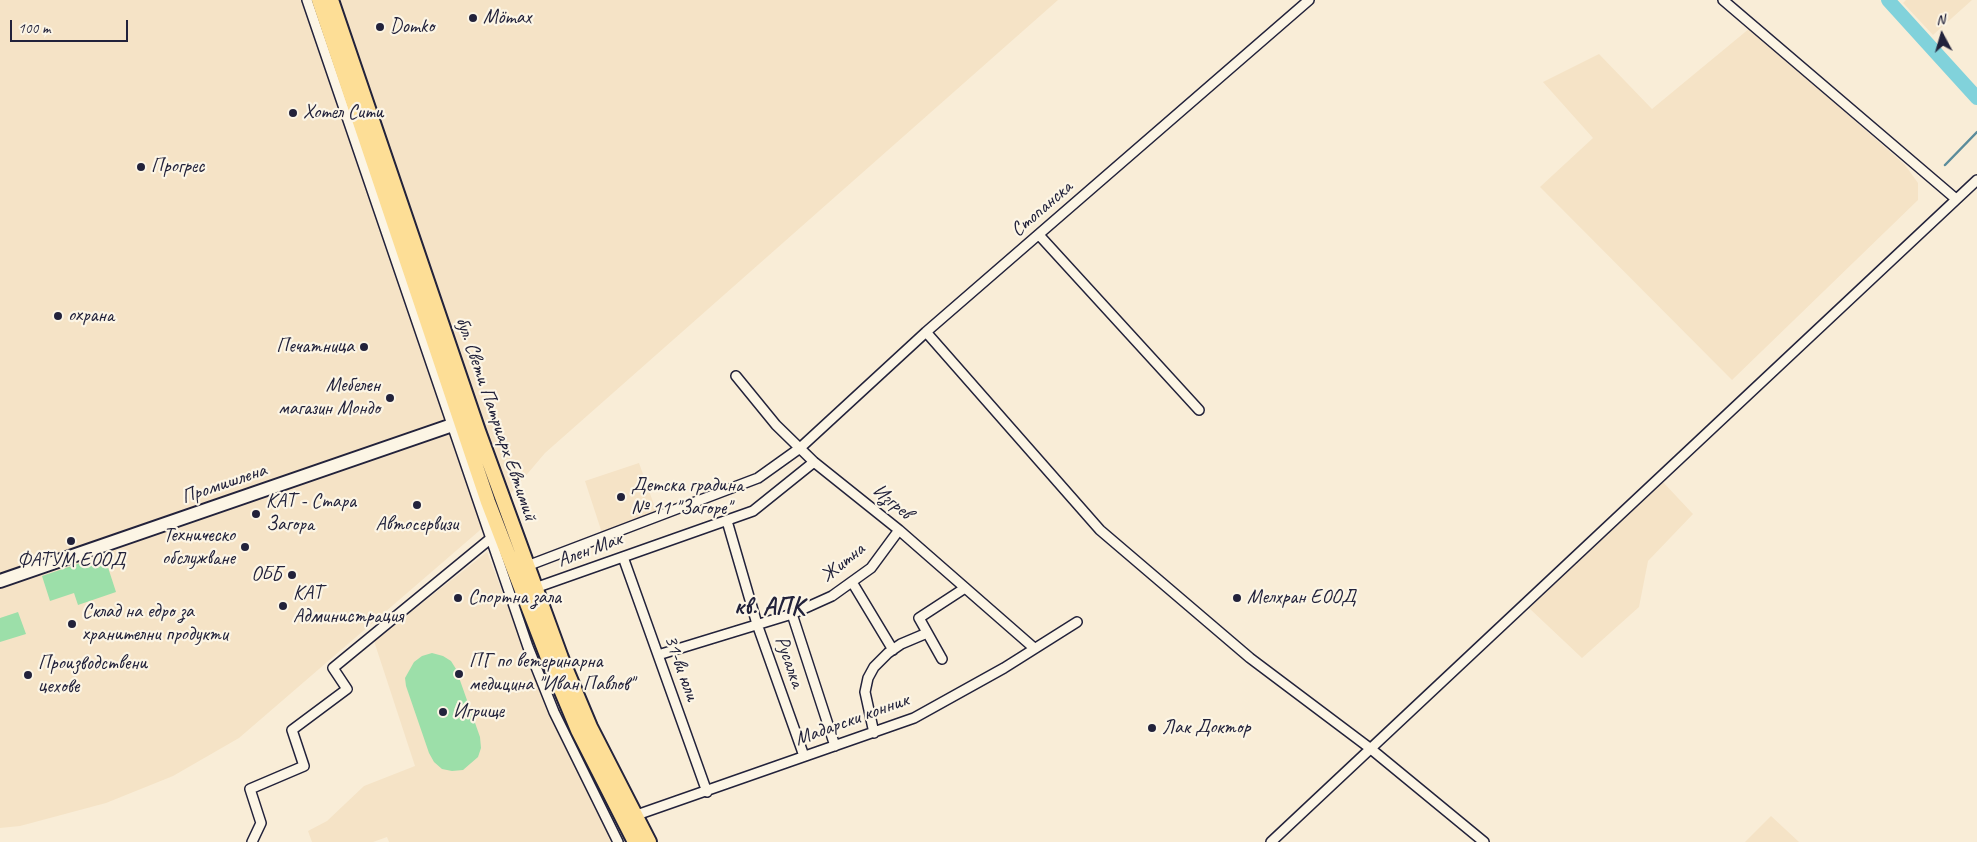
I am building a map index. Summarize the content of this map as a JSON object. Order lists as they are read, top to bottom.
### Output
{
  "streets": {
    "main road": ["бул. Свети Патриарх Евтимий", "Промишлена"],
    "street": [
      "Стопанска",
      "Изгрев",
      "Ален Мак",
      "Житна",
      "Русалка",
      "31-ви юли",
      "Мадарски конник"
    ]
  },
  "crossings": [
    ["Стопанска", "бул. Свети Патриарх Евтимий"],
    ["Стопанска", "Изгрев"],
    ["бул. Свети Патриарх Евтимий", "Промишлена"],
    ["бул. Свети Патриарх Евтимий", "Ален Мак"],
    ["бул. Свети Патриарх Евтимий", "Мадарски конник"],
    ["Изгрев", "Ален Мак"],
    ["Изгрев", "Житна"],
    ["Изгрев", "Мадарски конник"],
    ["Ален Мак", "Русалка"],
    ["Ален Мак", "31-ви юли"],
    ["Житна", "Русалка"],
    ["Житна", "31-ви юли"],
    ["Русалка", "Мадарски конник"],
    ["31-ви юли", "Мадарски конник"]
  ],
  "districts": ["кв. АПК"],
  "places": [
    "Mömax",
    "Domko",
    "Хотел Сити",
    "Прогрес",
    "охрана",
    "Печатница",
    "Мебелен магазин Мондо",
    "Детска градина № 11 \"Загоре\"",
    "Автосервизи",
    "КАТ - Стара Загора",
    "ФАТУМ ЕООД",
    "Техническо обслужване",
    "ОББ",
    "Спортна зала",
    "Мелхран ЕООД",
    "КАТ Администрация",
    "Склад на едро за хранителни продукти",
    "ПГ по ветеринарна медицина \"Иван Павлов\"",
    "Производствени цехове",
    "Игрище",
    "Лак Доктор"
  ],
  "scale_bar": "100 m",
  "north": "top"
}
